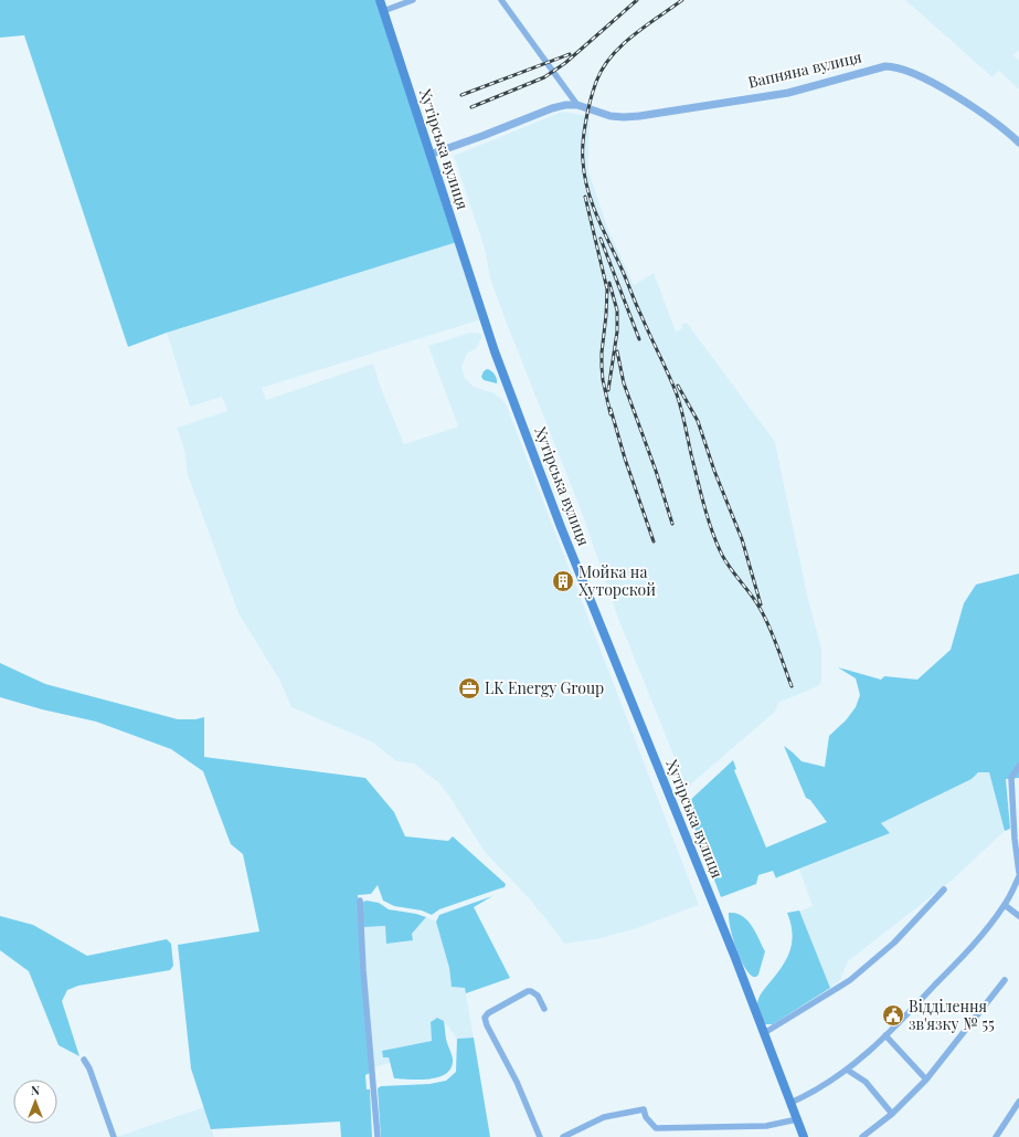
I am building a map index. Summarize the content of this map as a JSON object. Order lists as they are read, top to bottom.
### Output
{
  "streets": {
    "main road": ["Хутірська вулиця"],
    "street": ["Вапняна вулиця"]
  },
  "places": {
    "building": ["Мойка на Хуторской"],
    "office": ["LK Energy Group"],
    "public building": ["Відділення зв'язку № 55"]
  },
  "north": "top"
}
